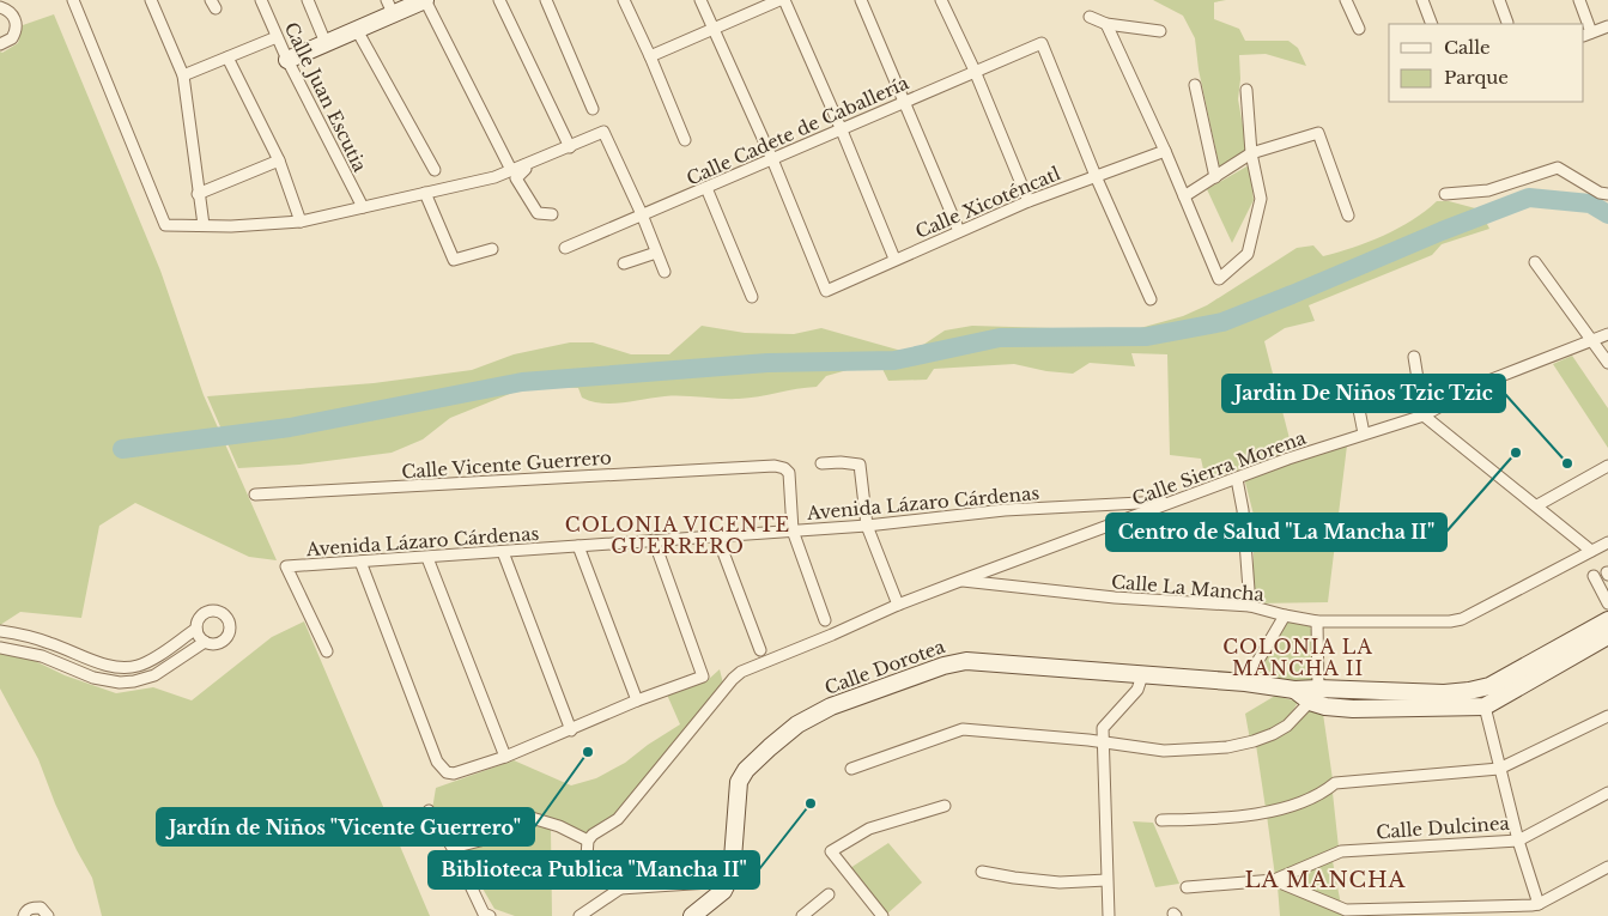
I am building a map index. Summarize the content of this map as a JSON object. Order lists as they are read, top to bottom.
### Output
{
  "streets": {
    "street": [
      "Calle Juan Escutia",
      "Calle Cadete de Caballería",
      "Calle Xicoténcatl",
      "Calle Vicente Guerrero",
      "Calle Sierra Morena",
      "Avenida Lázaro Cárdenas",
      "Calle La Mancha",
      "Calle Dorotea",
      "Calle Dulcinea"
    ]
  },
  "crossings": [
    ["Calle Cadete de Caballería", "Calle Xicoténcatl"],
    ["Calle Vicente Guerrero", "Avenida Lázaro Cárdenas"],
    ["Calle Sierra Morena", "Avenida Lázaro Cárdenas"],
    ["Calle Sierra Morena", "Calle La Mancha"]
  ],
  "districts": ["COLONIA VICENTE GUERRERO", "COLONIA LA MANCHA II", "LA MANCHA"],
  "places": [
    "Centro de Salud \"La Mancha II\"",
    "Jardin De Niños Tzic Tzic",
    "Jardín de Niños \"Vicente Guerrero\"",
    "Biblioteca Publica \"Mancha II\""
  ],
  "legend": ["Calle", "Parque"]
}
